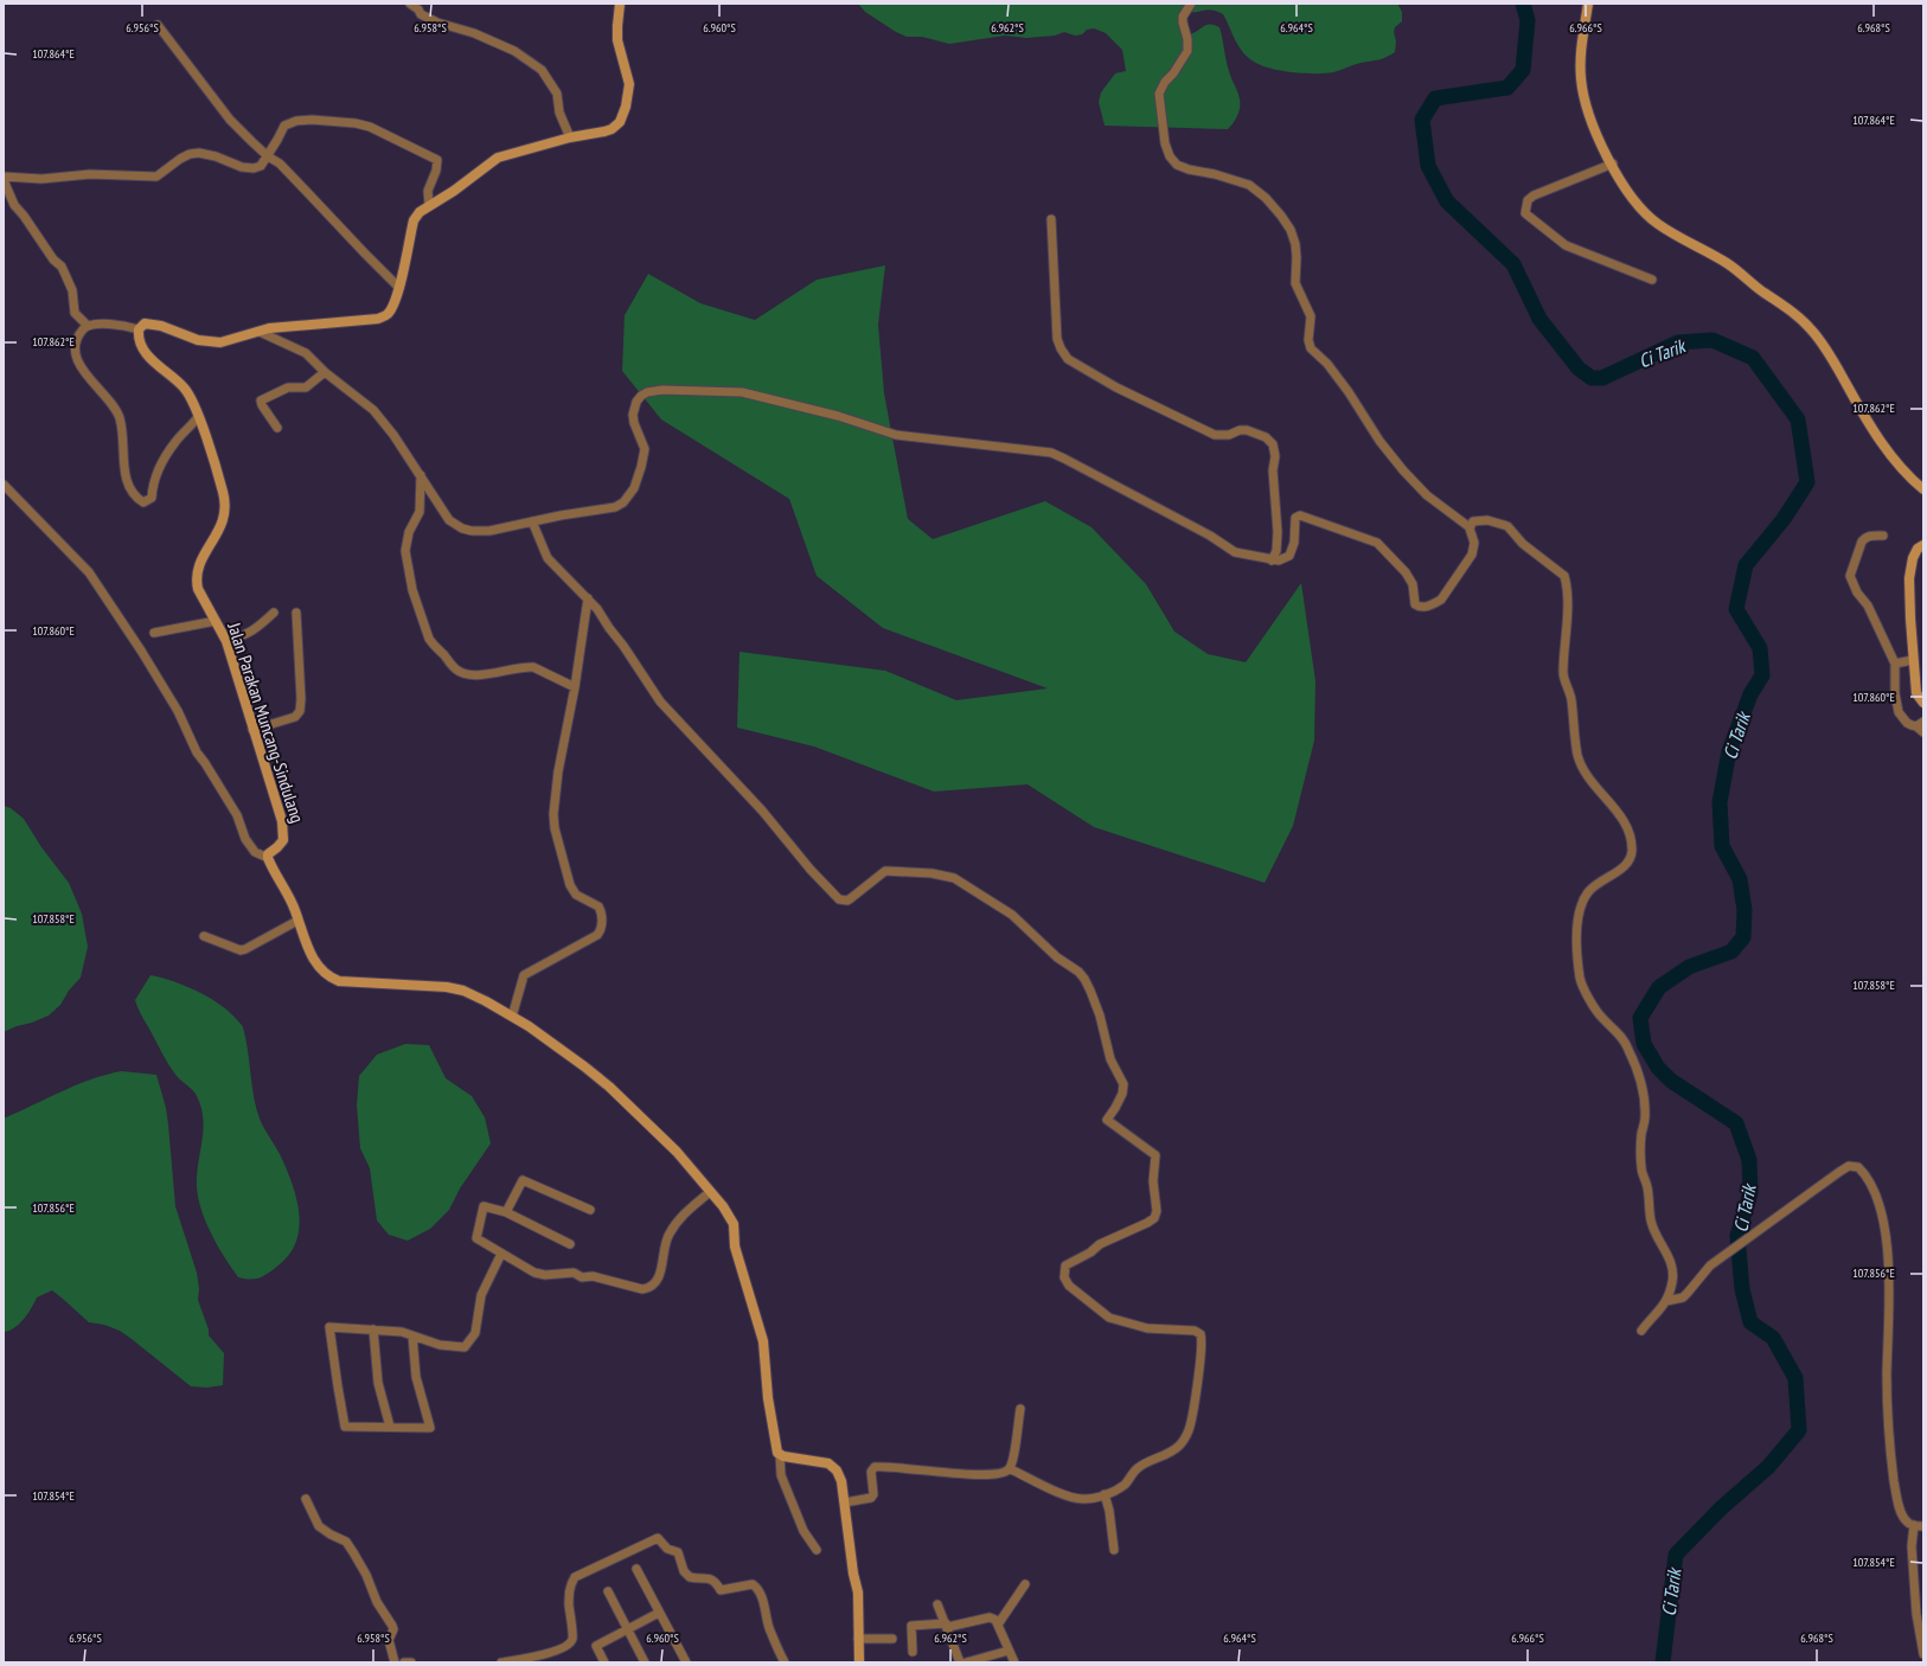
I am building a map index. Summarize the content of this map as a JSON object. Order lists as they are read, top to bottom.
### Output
{
  "streets": {
    "street": ["Jalan Parakan Muncang-Sindulang"]
  },
  "water": ["Ci Tarik"],
  "coordinates": [
    "6.956°S",
    "6.958°S",
    "6.960°S",
    "6.962°S",
    "6.964°S",
    "6.966°S",
    "6.968°S",
    "107.864°E",
    "107.862°E",
    "107.860°E",
    "107.858°E",
    "107.856°E",
    "107.854°E"
  ]
}
